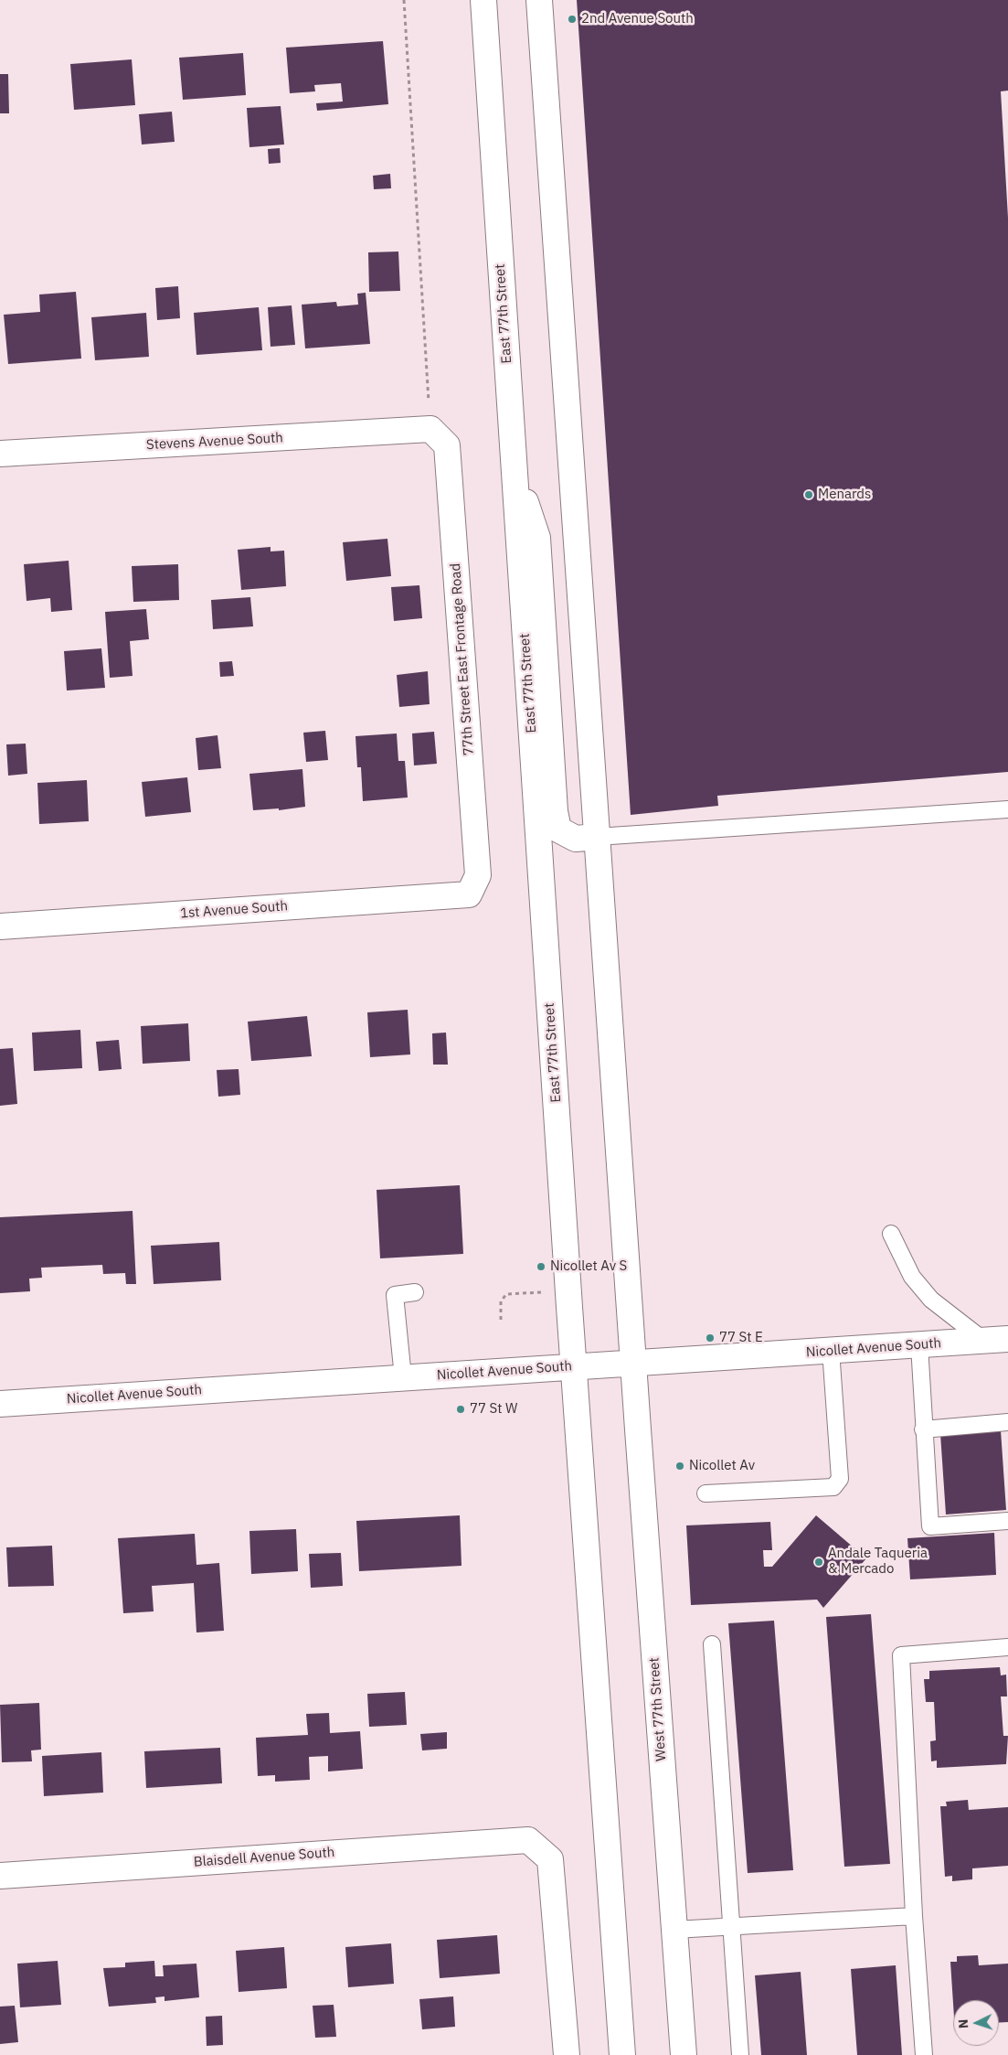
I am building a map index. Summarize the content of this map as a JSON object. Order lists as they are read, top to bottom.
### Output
{
  "streets": {
    "street": [
      "East 77th Street",
      "Stevens Avenue South",
      "77th Street East Frontage Road",
      "1st Avenue South",
      "Nicollet Avenue South",
      "West 77th Street",
      "Blaisdell Avenue South"
    ]
  },
  "crossings": [
    ["East 77th Street", "Nicollet Avenue South"],
    ["Stevens Avenue South", "77th Street East Frontage Road"],
    ["77th Street East Frontage Road", "1st Avenue South"],
    ["Nicollet Avenue South", "West 77th Street"]
  ],
  "places": [
    "2nd Avenue South",
    "Menards",
    "Nicollet Av S",
    "77 St E",
    "77 St W",
    "Nicollet Av",
    "Andale Taqueria & Mercado"
  ],
  "north": "left"
}
